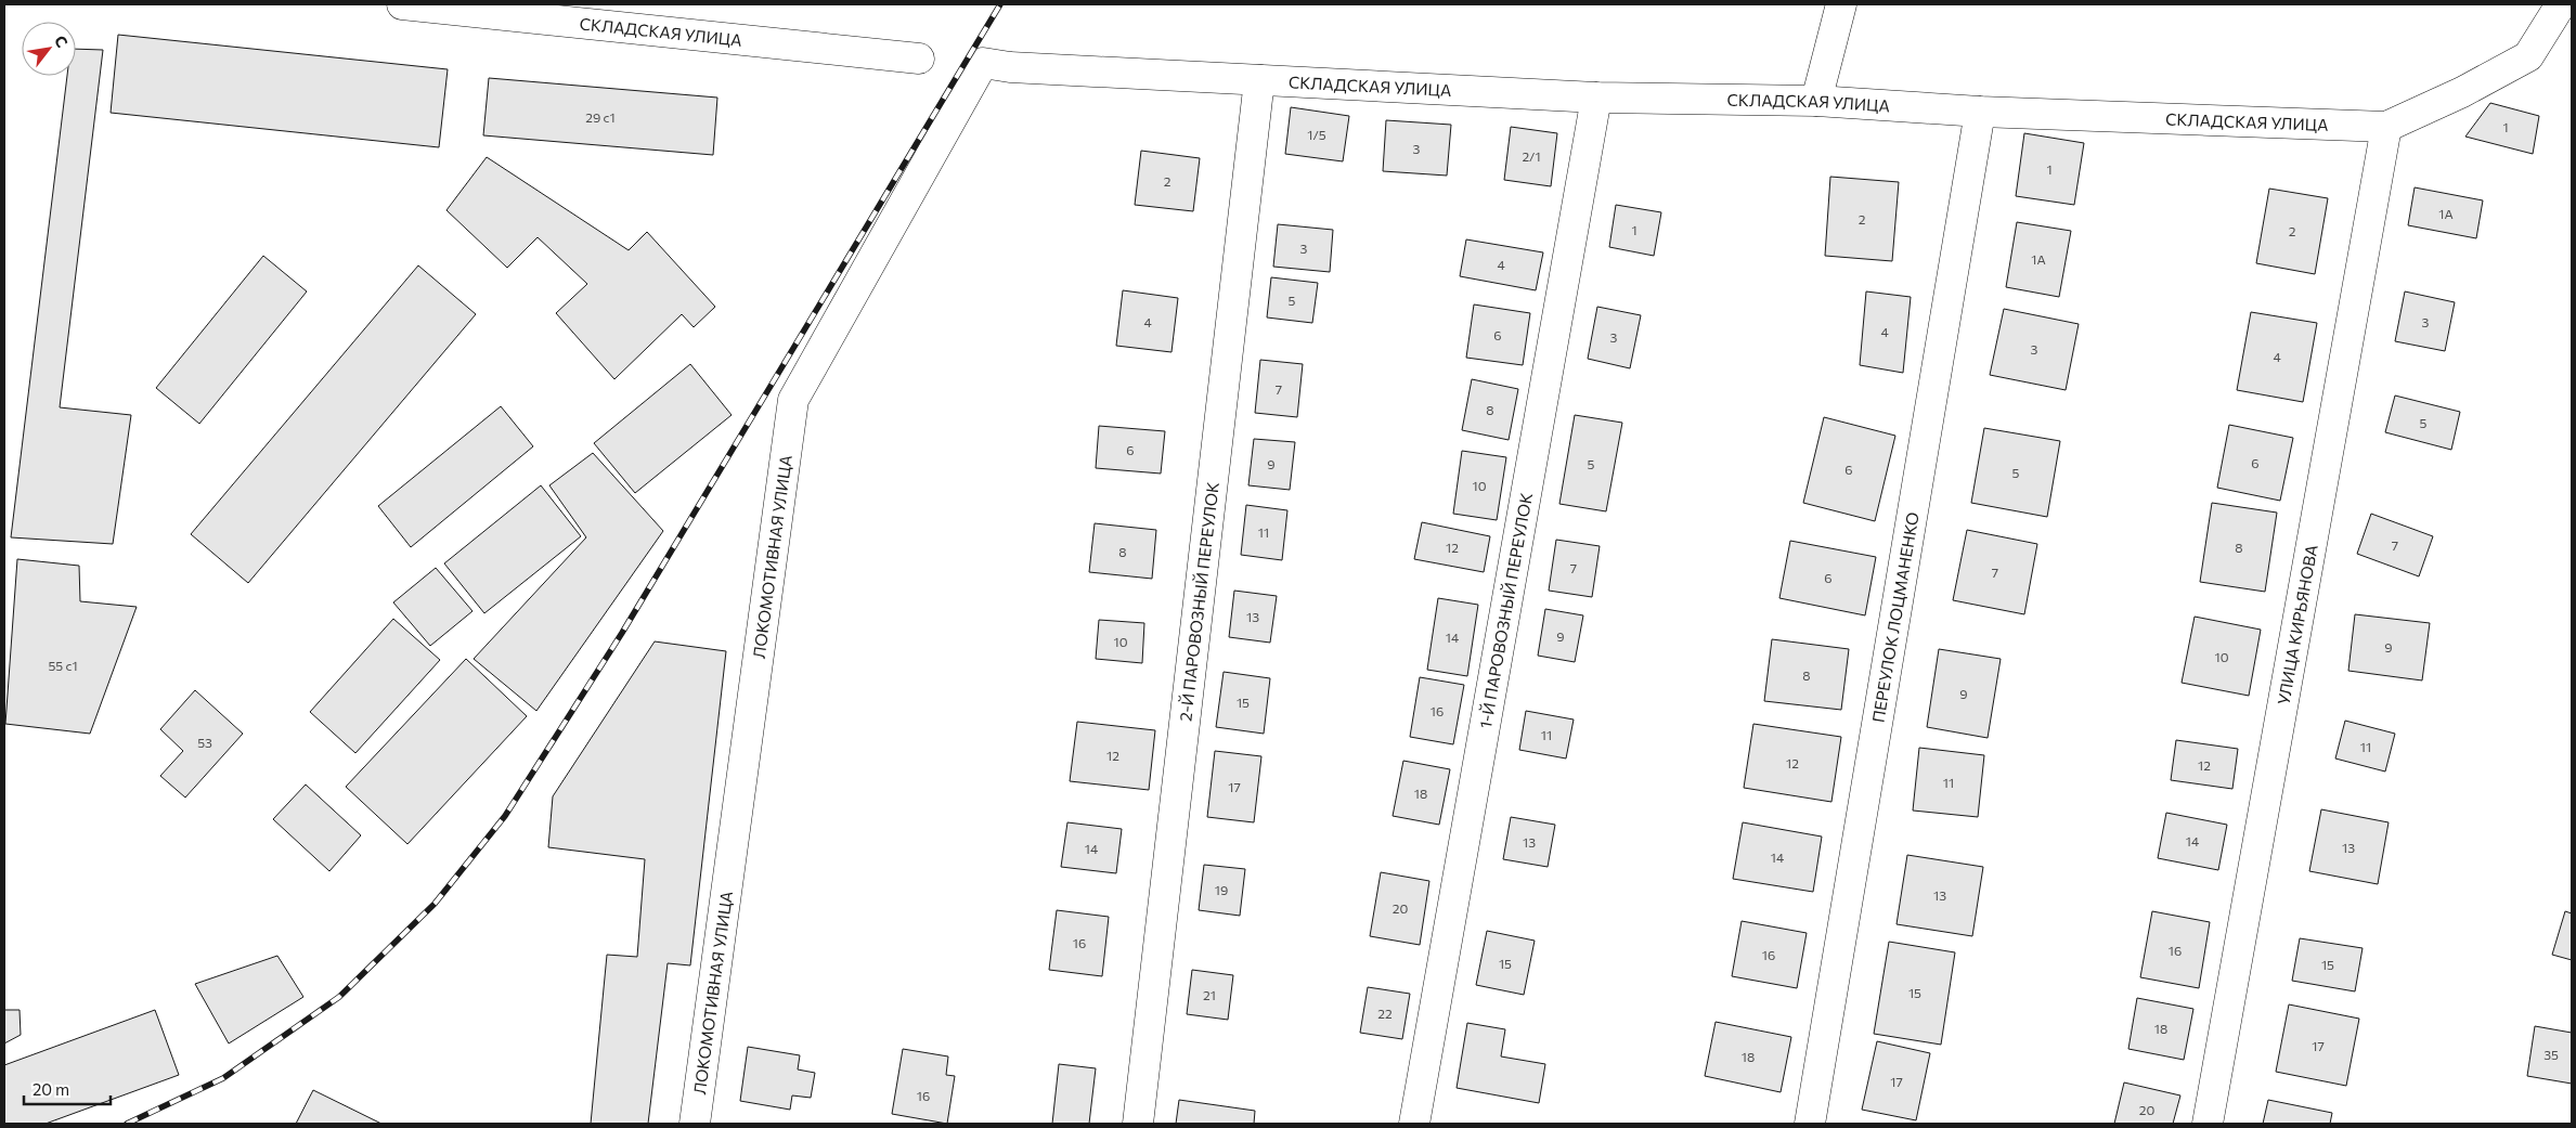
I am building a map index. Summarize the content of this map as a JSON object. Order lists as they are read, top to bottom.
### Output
{
  "streets": {
    "street": [
      "СКЛАДСКАЯ УЛИЦА",
      "ЛОКОМОТИВНАЯ УЛИЦА",
      "2-Й ПАРОВОЗНЫЙ ПЕРЕУЛОК",
      "1-Й ПАРОВОЗНЫЙ ПЕРЕУЛОК",
      "ПЕРЕУЛОК ЛОЦМАНЕНКО",
      "УЛИЦА КИРЬЯНОВА"
    ]
  },
  "crossings": [
    ["СКЛАДСКАЯ УЛИЦА", "ЛОКОМОТИВНАЯ УЛИЦА"],
    ["СКЛАДСКАЯ УЛИЦА", "2-Й ПАРОВОЗНЫЙ ПЕРЕУЛОК"],
    ["СКЛАДСКАЯ УЛИЦА", "1-Й ПАРОВОЗНЫЙ ПЕРЕУЛОК"],
    ["СКЛАДСКАЯ УЛИЦА", "ПЕРЕУЛОК ЛОЦМАНЕНКО"],
    ["СКЛАДСКАЯ УЛИЦА", "УЛИЦА КИРЬЯНОВА"]
  ],
  "house_numbers": [
    "29 с1",
    "1",
    "1/5",
    "3",
    "2/1",
    "1",
    "2",
    "1А",
    "2",
    "1",
    "2",
    "3",
    "1А",
    "4",
    "5",
    "4",
    "3",
    "4",
    "6",
    "3",
    "3",
    "4",
    "7",
    "8",
    "5",
    "6",
    "6",
    "9",
    "5",
    "6",
    "5",
    "10",
    "11",
    "7",
    "12",
    "8",
    "8",
    "7",
    "7",
    "6",
    "13",
    "9",
    "14",
    "10",
    "9",
    "10",
    "55 с1",
    "8",
    "9",
    "15",
    "16",
    "11",
    "53",
    "11",
    "12",
    "12",
    "12",
    "11",
    "17",
    "18",
    "14",
    "13",
    "13",
    "14",
    "14",
    "19",
    "13",
    "20",
    "16",
    "16",
    "16",
    "15",
    "15",
    "15",
    "21",
    "22",
    "18",
    "17",
    "35",
    "18",
    "17",
    "16",
    "20"
  ],
  "scale_bar": "20 m",
  "north": "top right"
}
